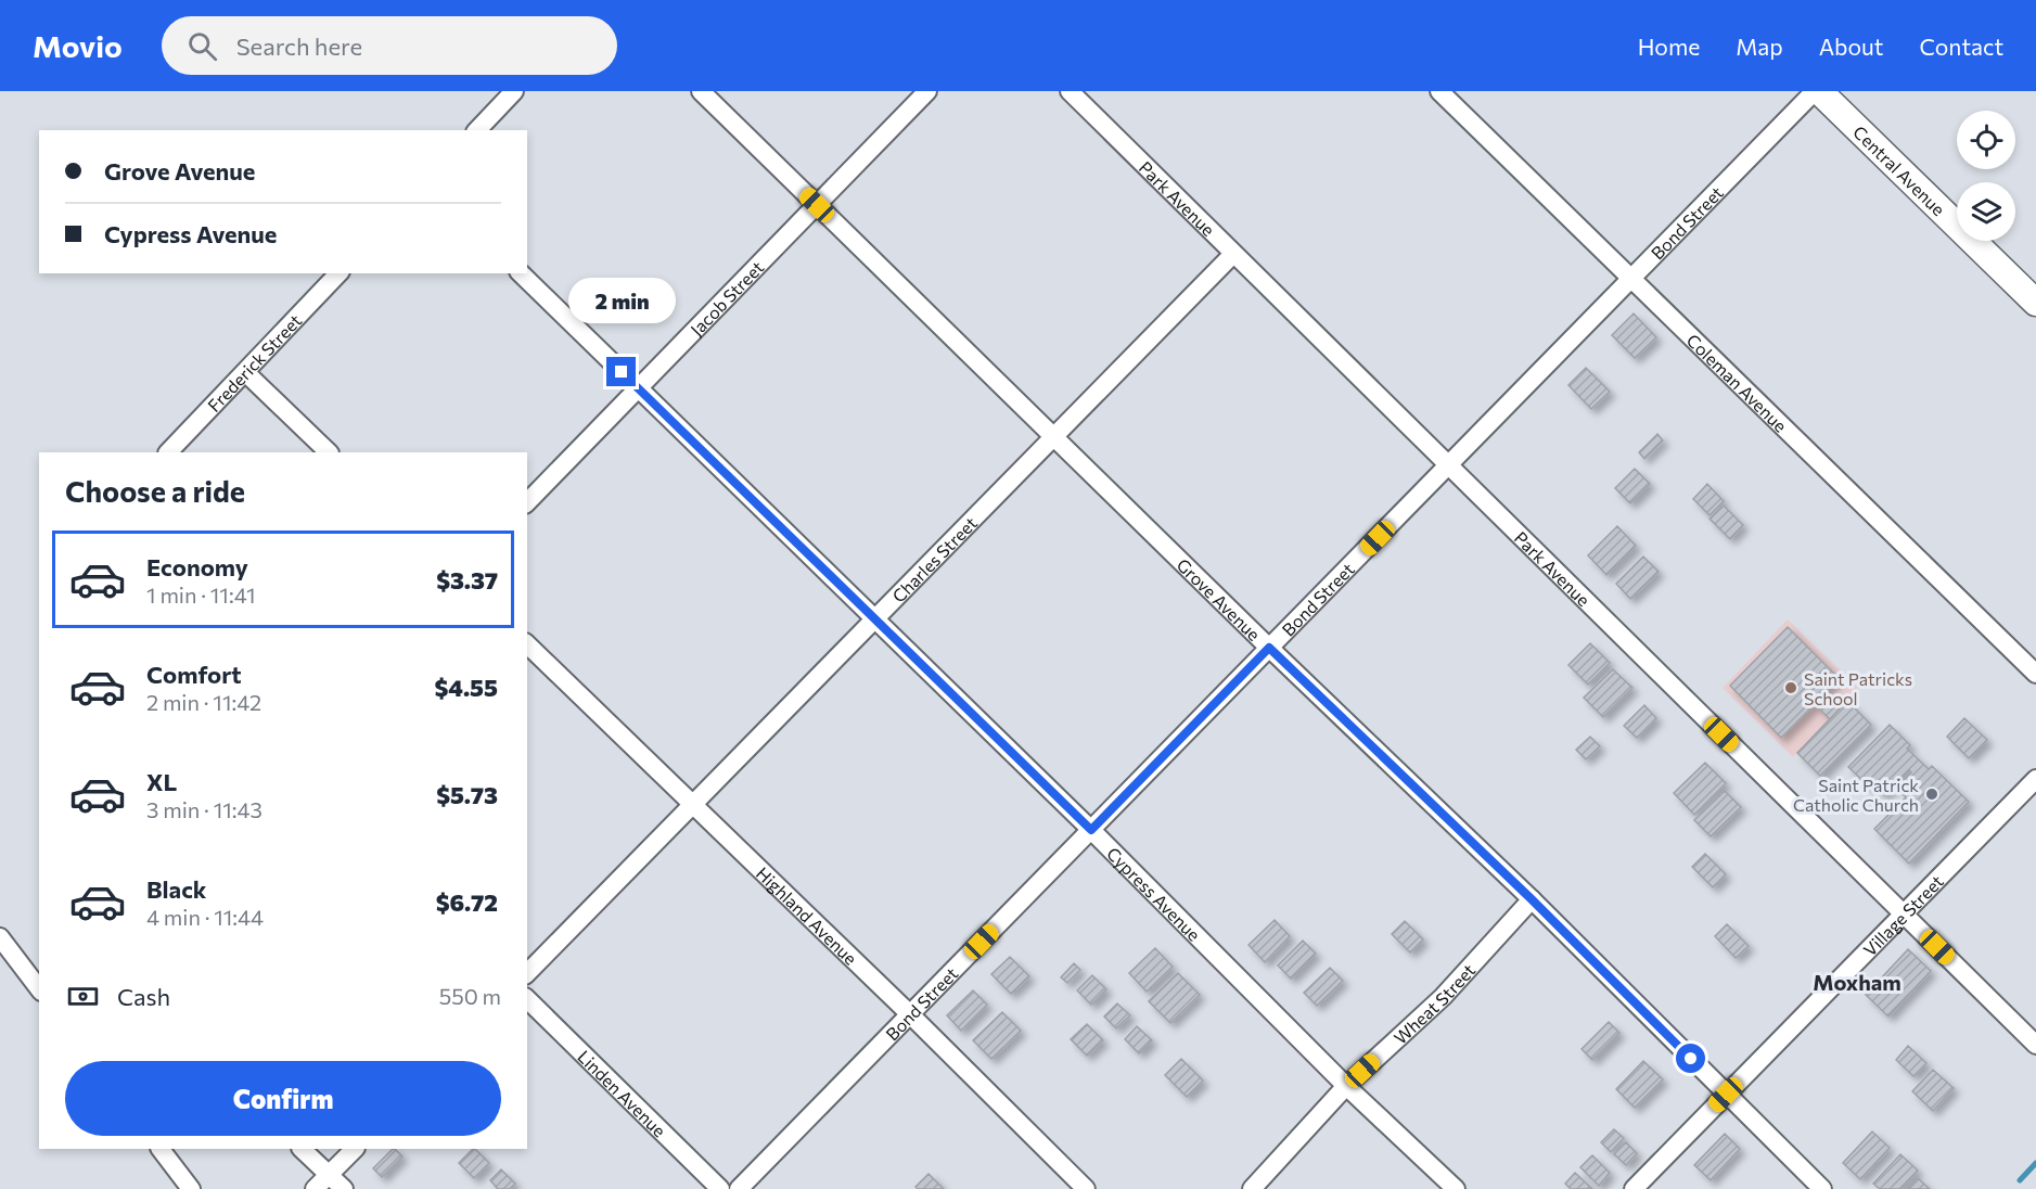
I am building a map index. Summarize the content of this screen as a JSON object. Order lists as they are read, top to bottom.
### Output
{
  "streets": {
    "main road": ["Central Avenue"],
    "street": [
      "Park Avenue",
      "Bond Street",
      "Jacob Street",
      "Frederick Street",
      "Coleman Avenue",
      "Charles Street",
      "Grove Avenue",
      "Cypress Avenue",
      "Highland Avenue",
      "Village Street",
      "Wheat Street",
      "Linden Avenue"
    ]
  },
  "crossings": [
    ["Central Avenue", "Bond Street"],
    ["Park Avenue", "Bond Street"],
    ["Park Avenue", "Charles Street"],
    ["Park Avenue", "Village Street"],
    ["Bond Street", "Coleman Avenue"],
    ["Bond Street", "Grove Avenue"],
    ["Bond Street", "Cypress Avenue"],
    ["Bond Street", "Highland Avenue"],
    ["Jacob Street", "Grove Avenue"],
    ["Jacob Street", "Cypress Avenue"],
    ["Charles Street", "Grove Avenue"],
    ["Charles Street", "Cypress Avenue"],
    ["Charles Street", "Highland Avenue"],
    ["Grove Avenue", "Village Street"],
    ["Grove Avenue", "Wheat Street"],
    ["Cypress Avenue", "Wheat Street"]
  ],
  "districts": ["Moxham"],
  "places": ["Saint Patricks School", "Saint Patrick Catholic Church"],
  "page": {
    "header": "Movio",
    "search": "Search here",
    "nav": [
      "Home",
      "Map",
      "About",
      "Contact"
    ],
    "banner": ["Grove Avenue", "Cypress Avenue"],
    "bubble": "2 min",
    "heading": "Choose a ride",
    "list": [
      {
        "name": "Economy",
        "note": "1 min · 11:41",
        "value": "$3.37"
      },
      {
        "name": "Comfort",
        "note": "2 min · 11:42",
        "value": "$4.55"
      },
      {
        "name": "XL",
        "note": "3 min · 11:43",
        "value": "$5.73"
      },
      {
        "name": "Black",
        "note": "4 min · 11:44",
        "value": "$6.72"
      }
    ],
    "pay": ["Cash", "550 m"],
    "buttons": "Confirm"
  }
}
